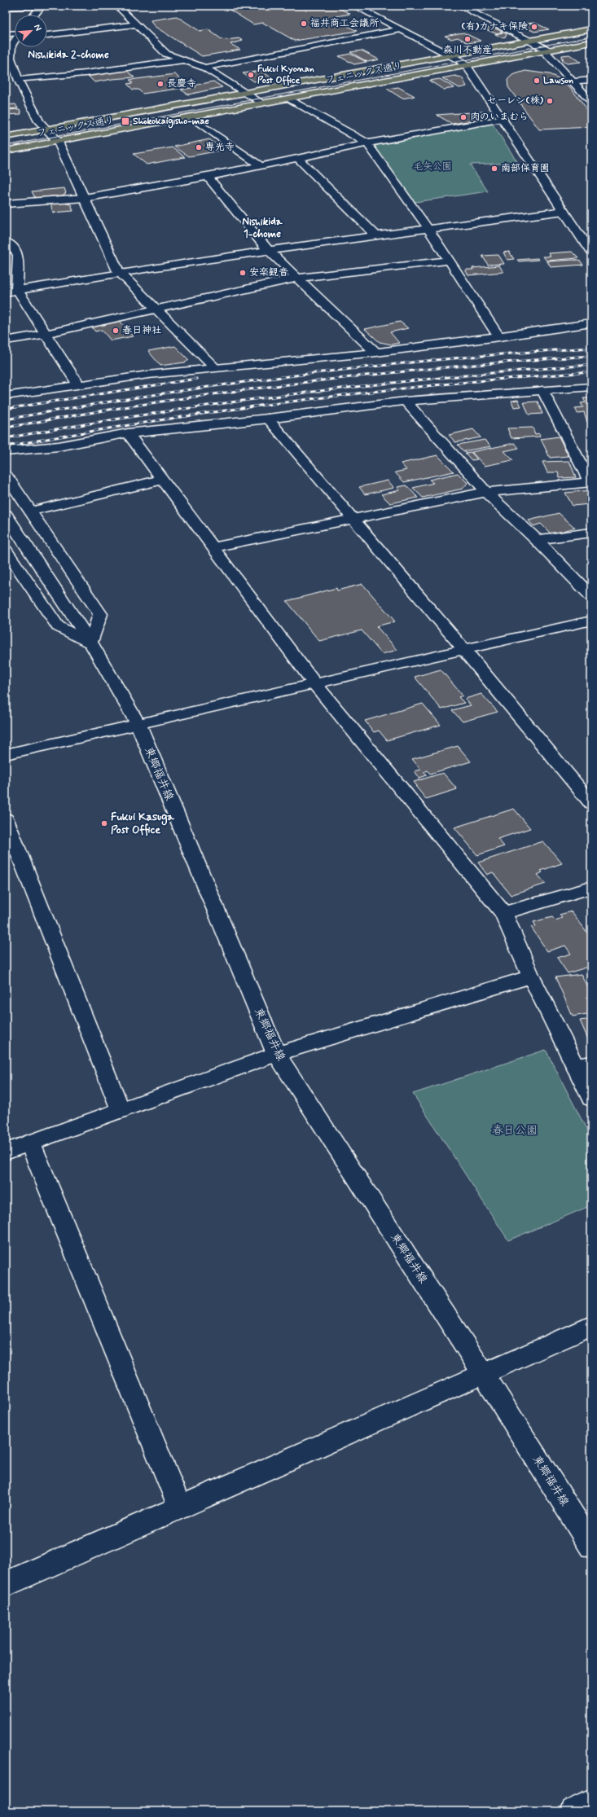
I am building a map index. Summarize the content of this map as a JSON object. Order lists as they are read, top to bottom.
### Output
{
  "streets": {
    "main road": ["フェニックス通り"],
    "street": ["東郷福井線"]
  },
  "districts": ["Nishikida 2-chome", "Nishikida 1-chome"],
  "parks": ["毛矢公園", "春日公園"],
  "places": {
    "other": [
      "福井商工会議所",
      "(有)カナキ保険",
      "森川不動産",
      "Fukui Kyonan Post Office",
      "Lawson",
      "長慶寺",
      "セーレン(株)",
      "肉のいまむら",
      "専光寺",
      "南部保育園",
      "安楽観音",
      "春日神社",
      "Fukui Kasuga Post Office"
    ],
    "transit": ["Shokokaigisho-mae"]
  },
  "north": "top right"
}
